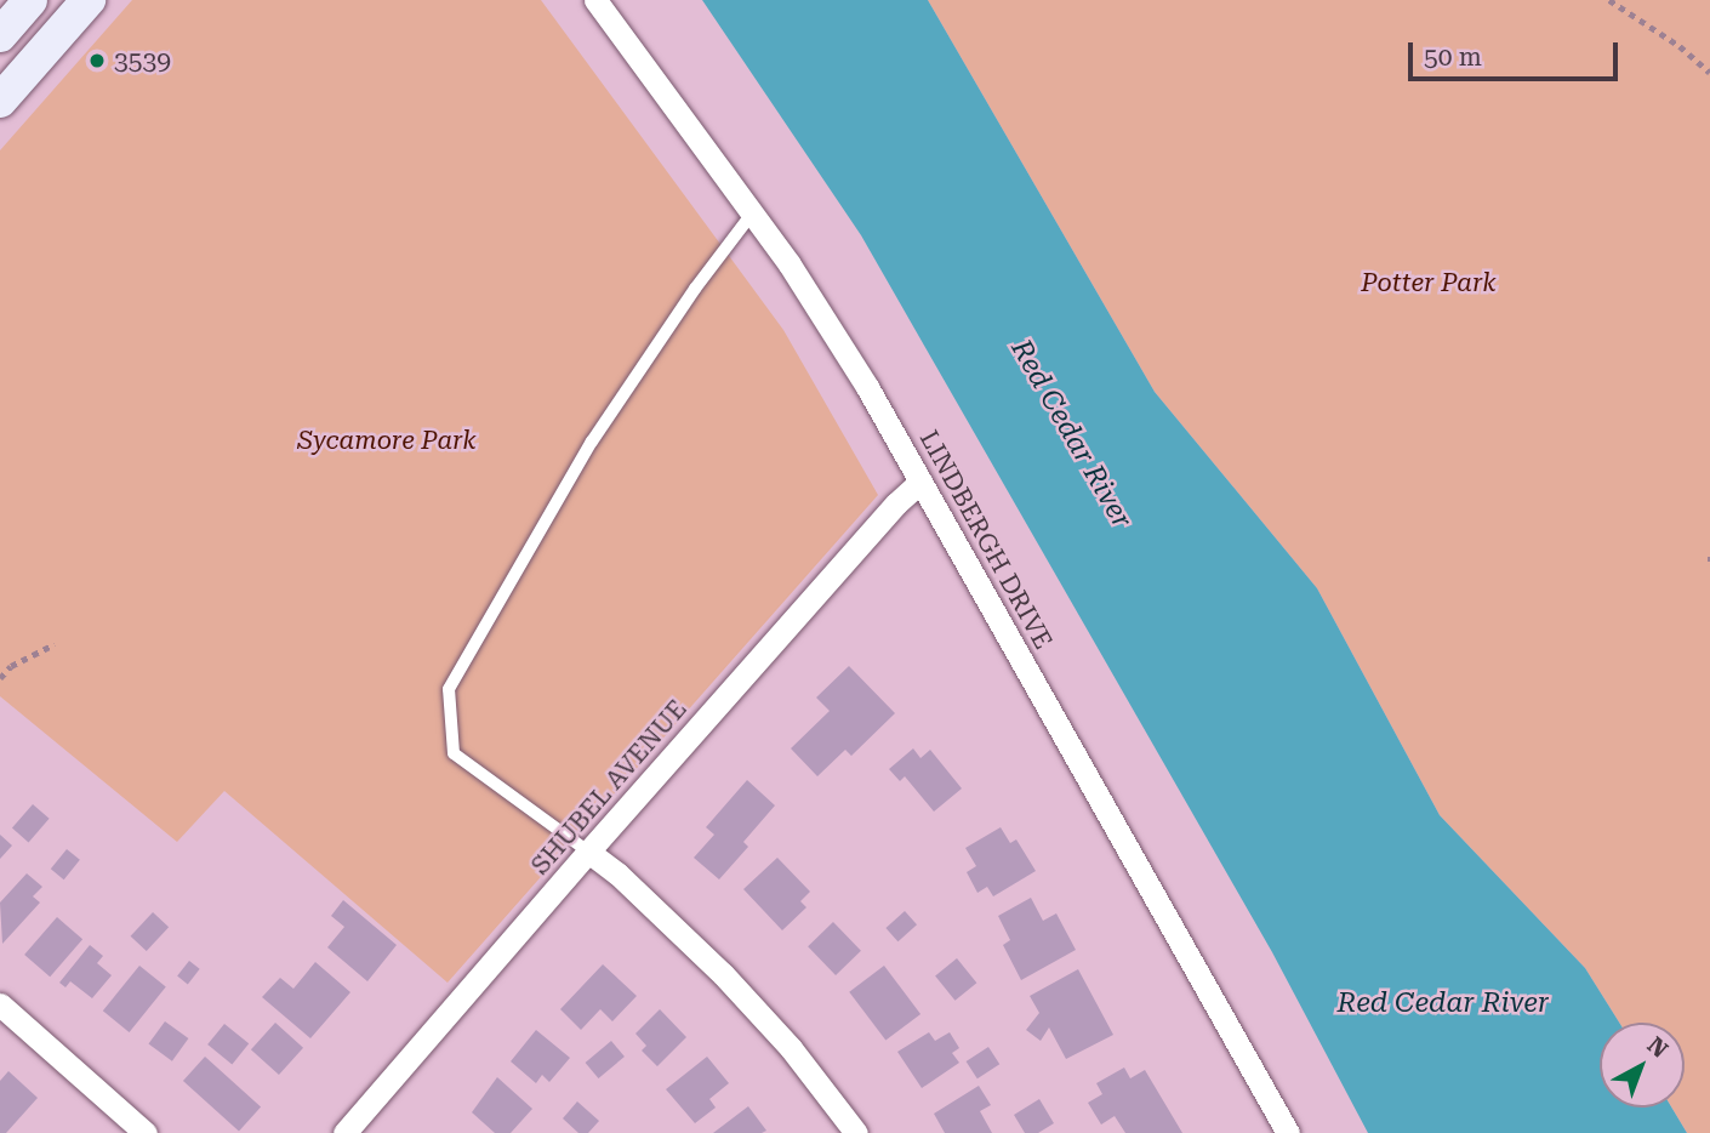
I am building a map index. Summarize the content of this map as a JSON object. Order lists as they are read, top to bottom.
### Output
{
  "streets": {
    "street": ["LINDBERGH DRIVE", "SHUBEL AVENUE"]
  },
  "crossings": [
    ["LINDBERGH DRIVE", "SHUBEL AVENUE"]
  ],
  "water": ["Red Cedar River"],
  "parks": ["Potter Park", "Sycamore Park"],
  "places": ["3539"],
  "scale_bar": "50 m",
  "north": "top right"
}
